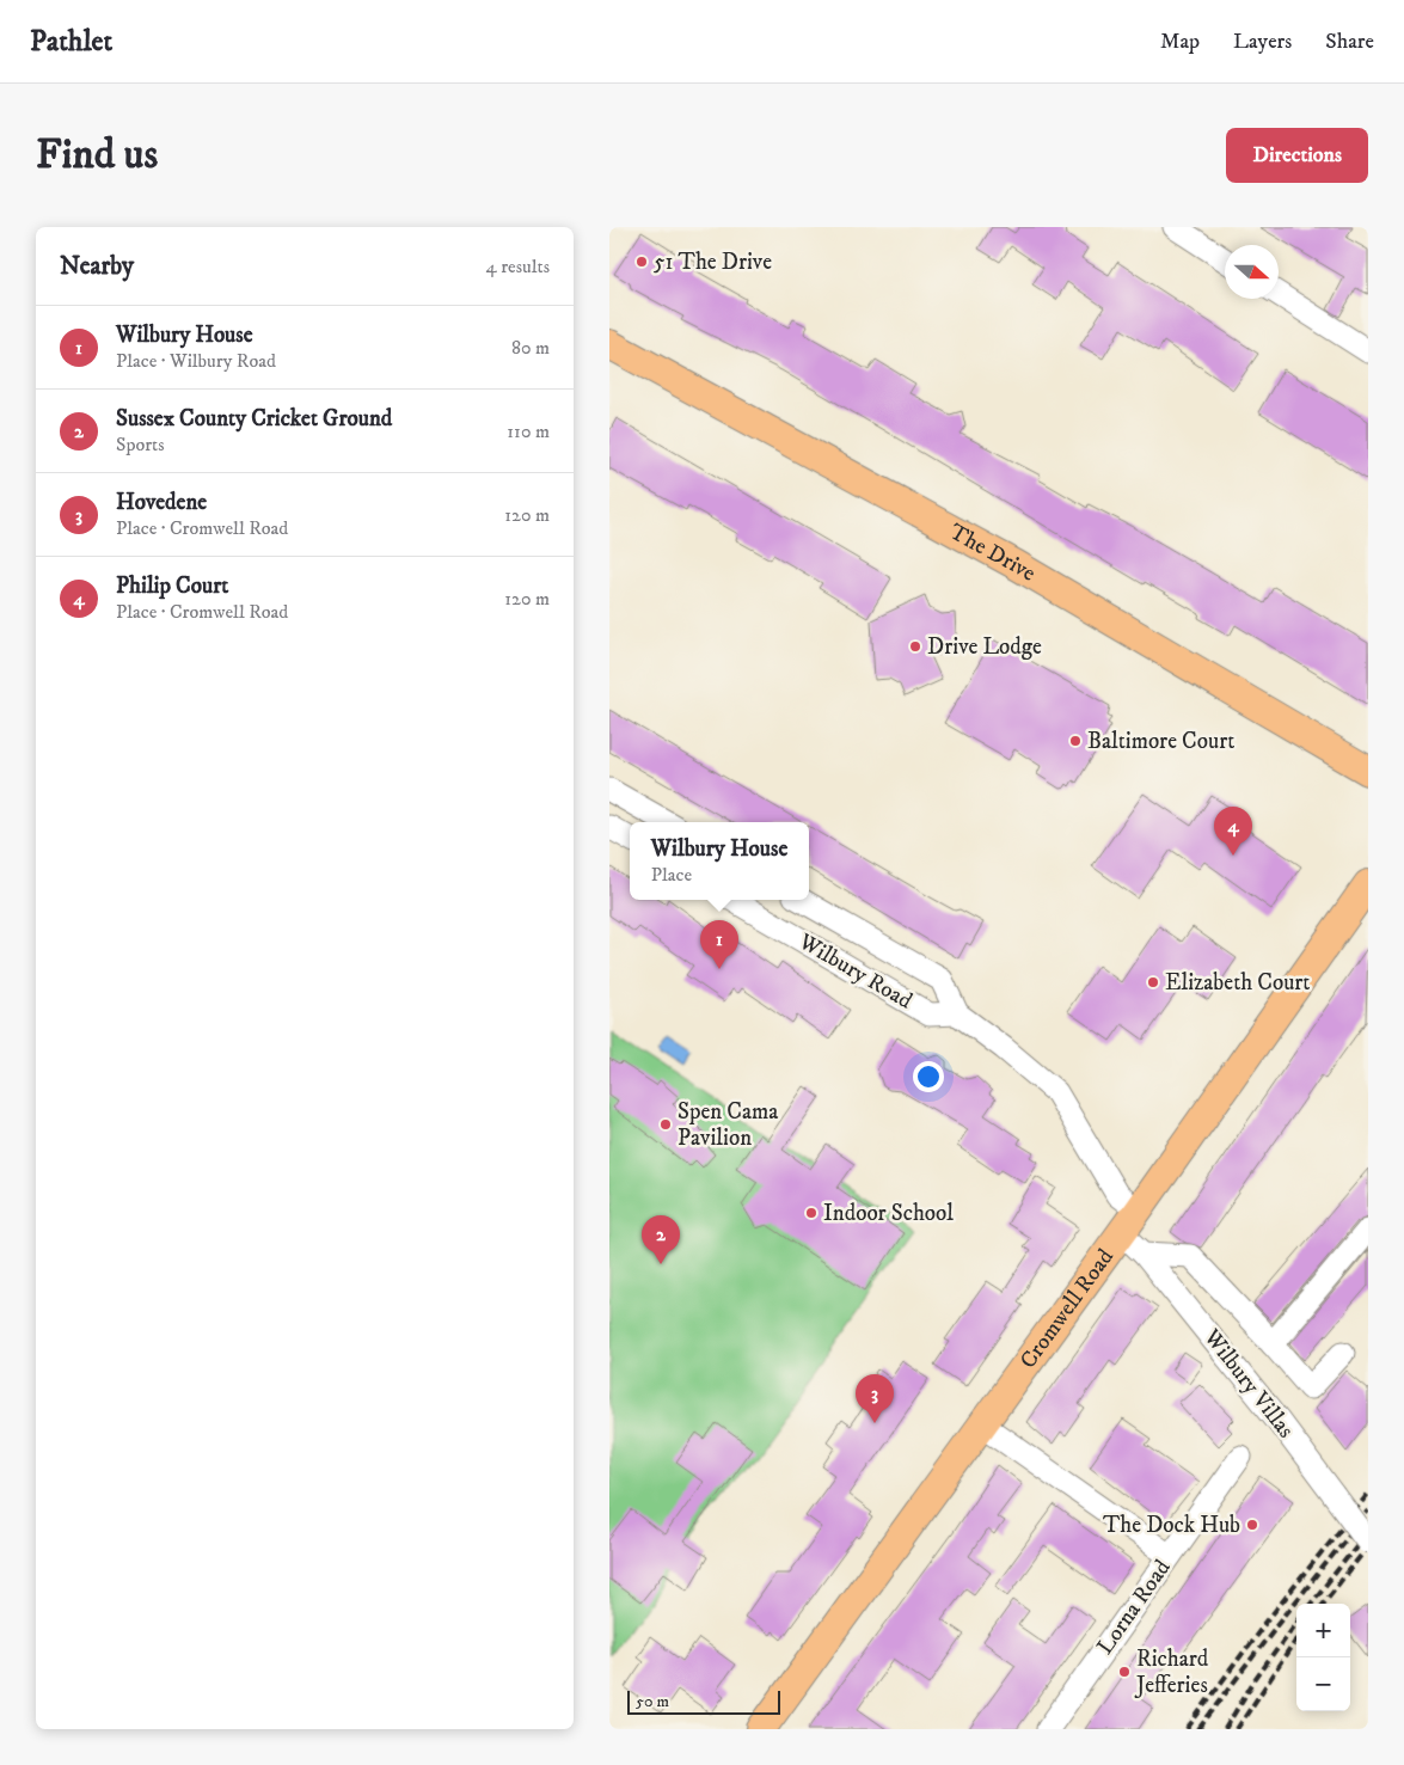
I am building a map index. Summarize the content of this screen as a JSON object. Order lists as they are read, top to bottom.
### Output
{
  "streets": {
    "main road": ["The Drive", "Cromwell Road"],
    "street": ["Wilbury Road", "Wilbury Villas", "Lorna Road"]
  },
  "crossings": [
    ["Wilbury Road", "Cromwell Road"],
    ["Cromwell Road", "Wilbury Villas"]
  ],
  "places": [
    "51 The Drive",
    "Drive Lodge",
    "Baltimore Court",
    "Elizabeth Court",
    "Spen Cama Pavilion",
    "Indoor School",
    "The Dock Hub",
    "Richard Jefferies"
  ],
  "scale_bar": "50 m",
  "north": "right",
  "page": {
    "header": "Pathlet",
    "nav": ["Map", "Layers", "Share"],
    "buttons": "Directions",
    "title": "Find us",
    "heading": ["Nearby", "4 results"],
    "list": [
      {
        "mark": "1",
        "name": "Wilbury House",
        "note": "Place · Wilbury Road",
        "value": "80 m"
      },
      {
        "mark": "2",
        "name": "Sussex County Cricket Ground",
        "note": "Sports",
        "value": "110 m"
      },
      {
        "mark": "3",
        "name": "Hovedene",
        "note": "Place · Cromwell Road",
        "value": "120 m"
      },
      {
        "mark": "4",
        "name": "Philip Court",
        "note": "Place · Cromwell Road",
        "value": "120 m"
      }
    ],
    "pins": [
      "4",
      "1",
      "2",
      "3"
    ],
    "popup": ["Wilbury House", "Place"],
    "map_buttons": ["+", "−"],
    "scale": "50 m"
  }
}
